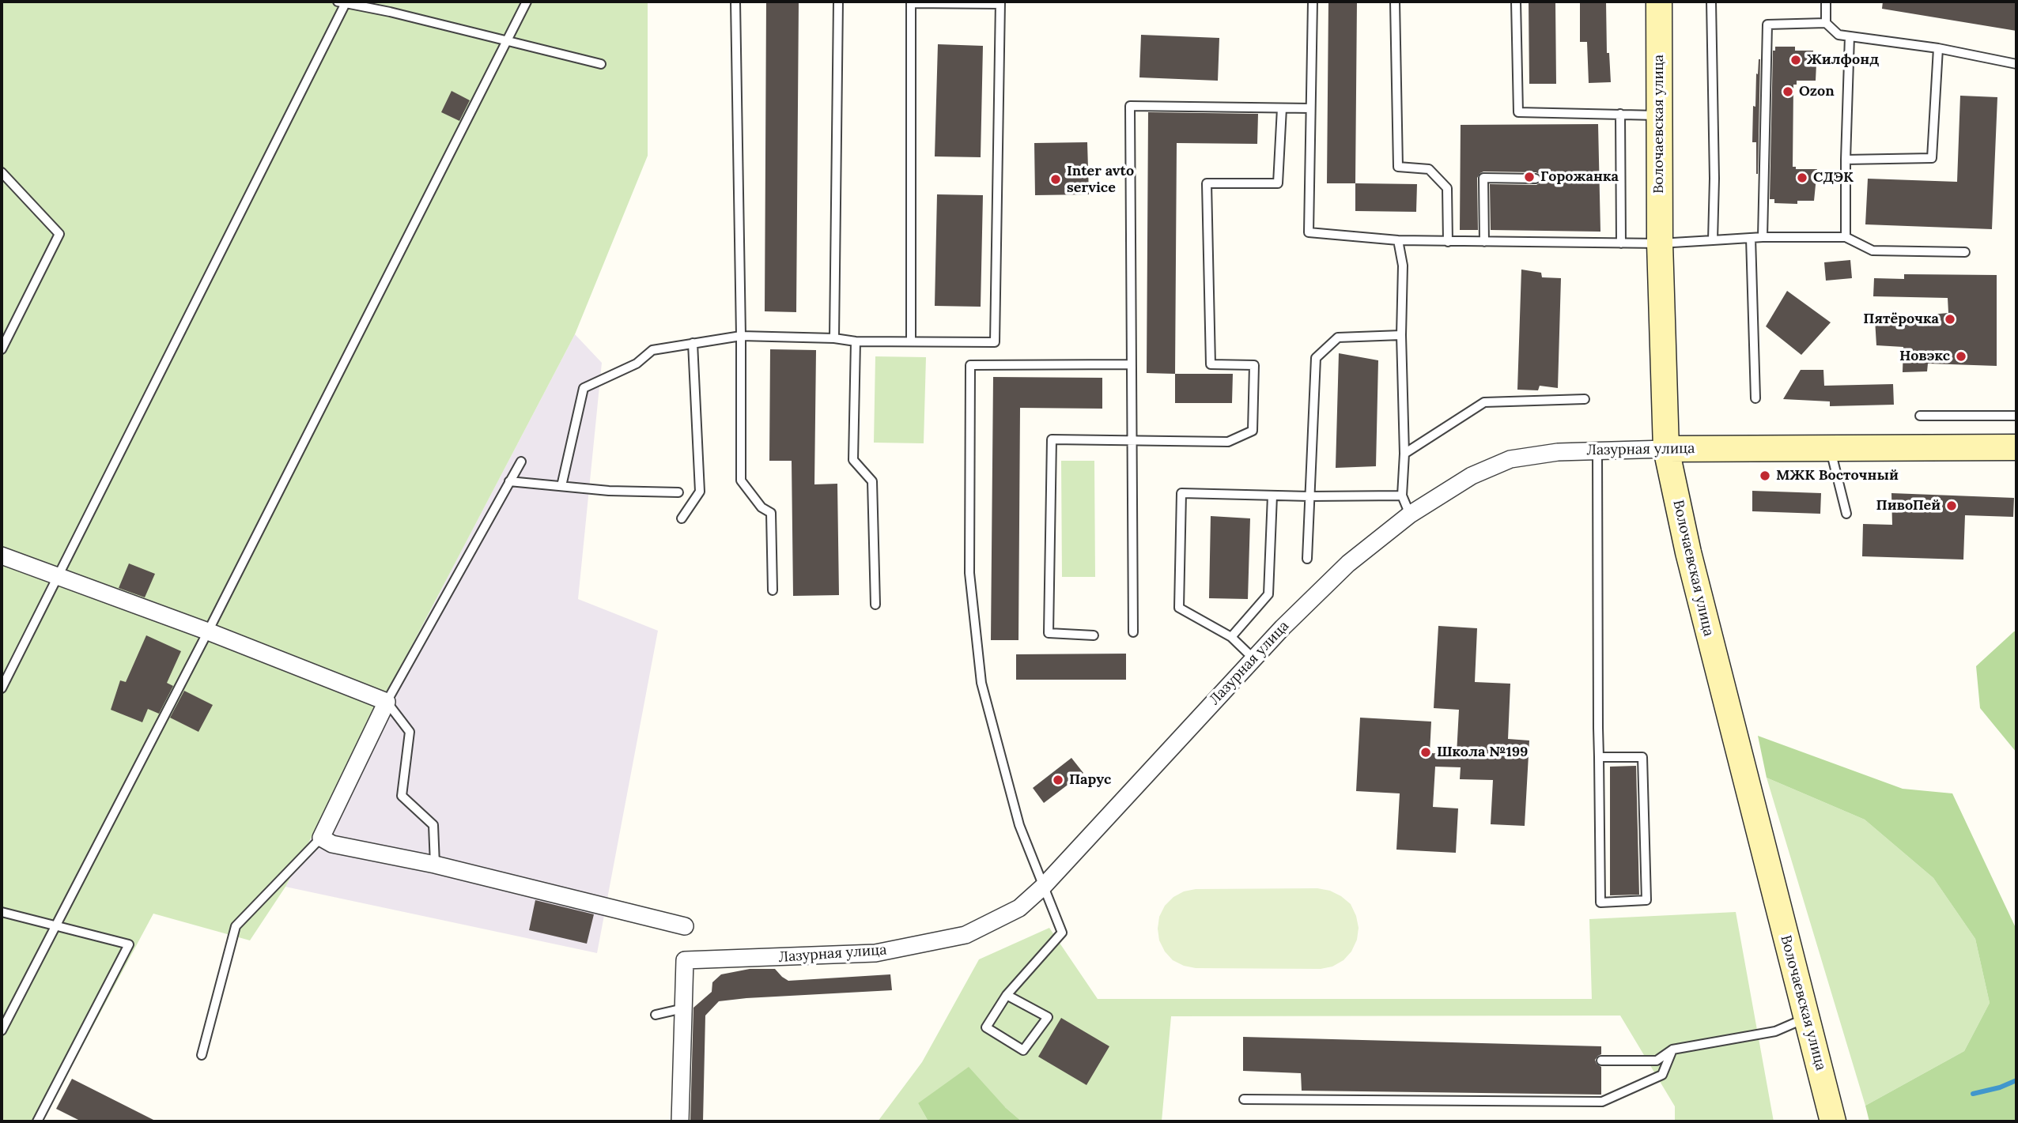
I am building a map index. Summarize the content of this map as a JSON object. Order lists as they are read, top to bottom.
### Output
{
  "streets": {
    "street": ["Волочаевская улица", "Лазурная улица"]
  },
  "crossings": [
    ["Волочаевская улица", "Лазурная улица"]
  ],
  "places": [
    "Жилфонд",
    "Ozon",
    "Горожанка",
    "СДЭК",
    "Inter avto service",
    "Пятёрочка",
    "Новэкс",
    "МЖК Восточный",
    "ПивоПей",
    "Школа №199",
    "Парус"
  ]
}
